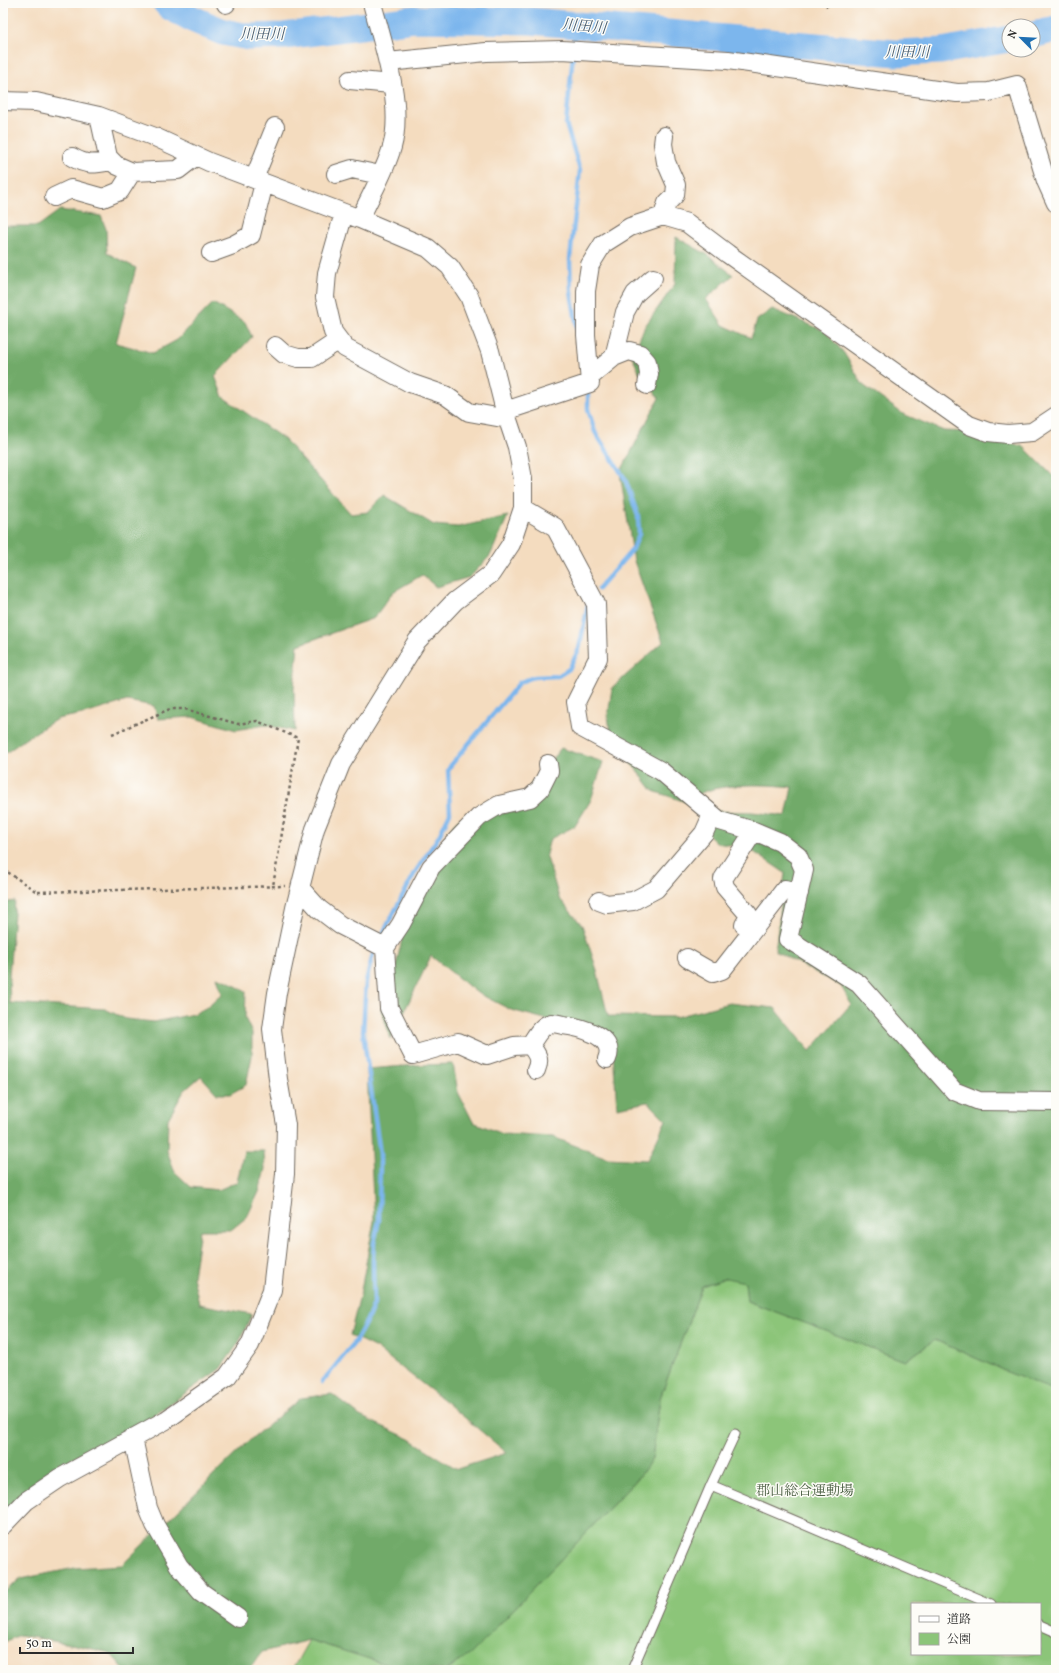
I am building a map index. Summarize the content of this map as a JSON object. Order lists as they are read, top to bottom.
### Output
{
  "water": ["川田川"],
  "parks": ["郡山総合運動場"],
  "legend": ["道路", "公園"],
  "scale_bar": "50 m",
  "north": "top left"
}
